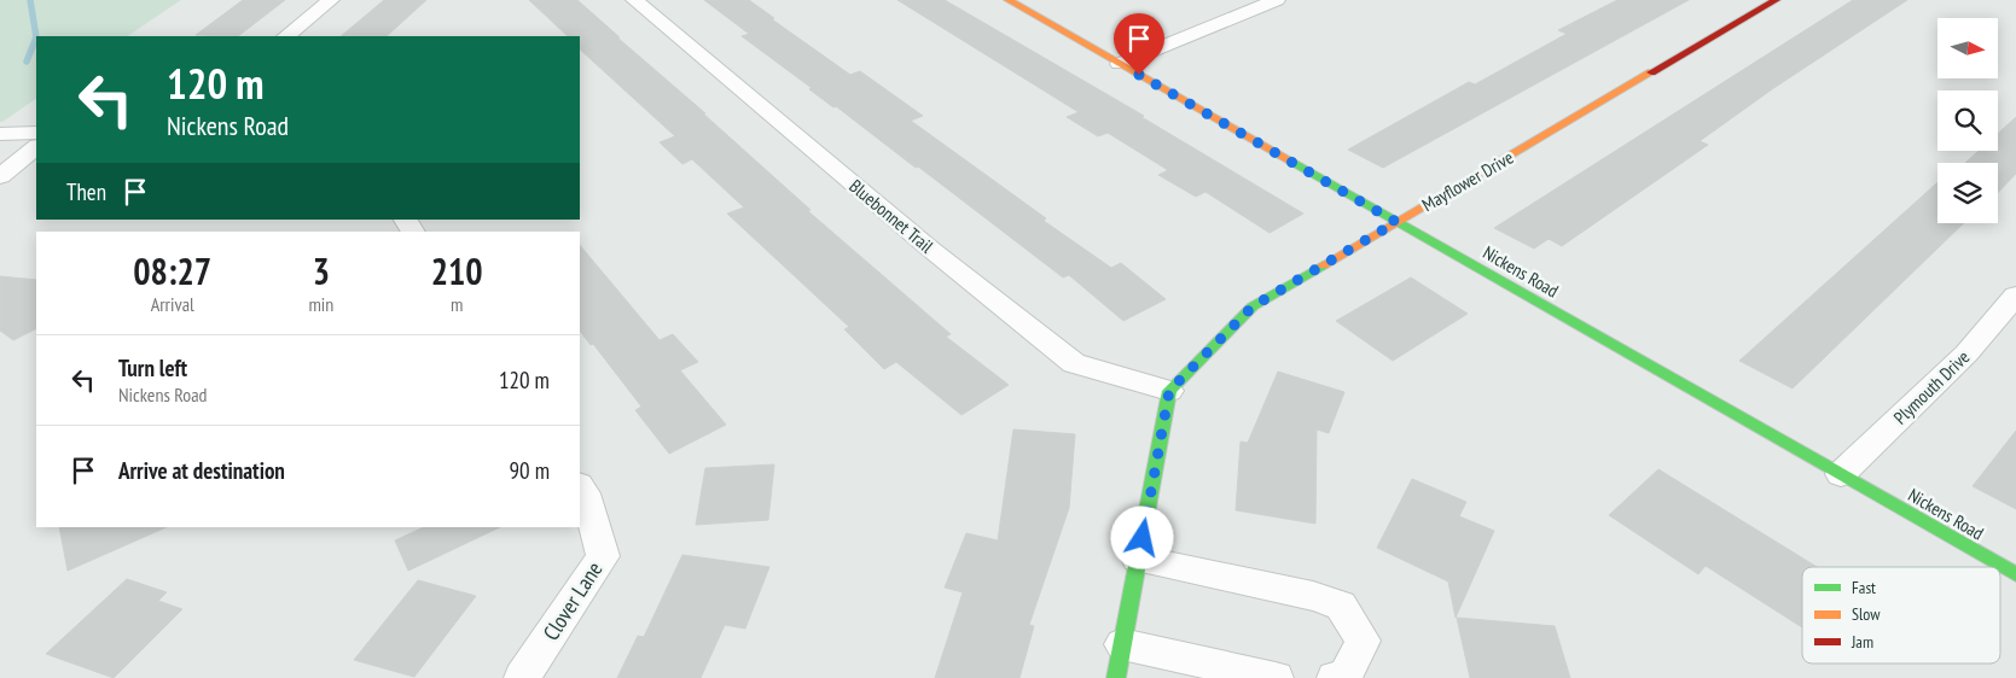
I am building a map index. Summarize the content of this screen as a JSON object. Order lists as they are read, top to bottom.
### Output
{
  "streets": {
    "street": [
      "Mayflower Drive",
      "Bluebonnet Trail",
      "Nickens Road",
      "Plymouth Drive",
      "Clover Lane"
    ]
  },
  "crossings": [
    ["Mayflower Drive", "Bluebonnet Trail"],
    ["Mayflower Drive", "Nickens Road"],
    ["Nickens Road", "Plymouth Drive"]
  ],
  "legend": ["Fast", "Slow", "Jam"],
  "north": "right",
  "page": {
    "turn": ["120 m", "Nickens Road"],
    "then": "Then",
    "eta": [
      "08:27",
      "Arrival",
      "3",
      "min",
      "210",
      "m"
    ],
    "list": [
      {
        "name": "Turn left",
        "note": "Nickens Road",
        "value": "120 m"
      },
      {
        "name": "Arrive at destination",
        "value": "90 m"
      }
    ]
  }
}
